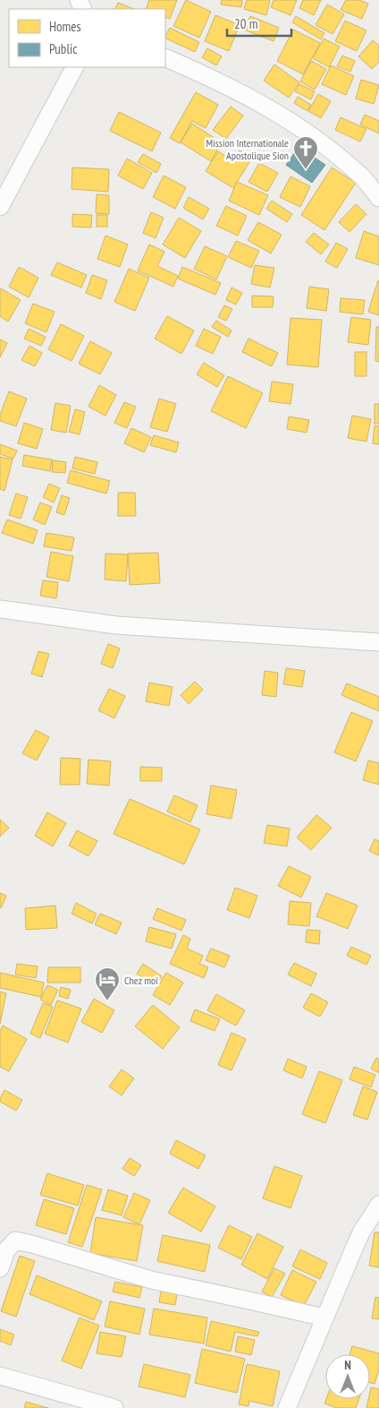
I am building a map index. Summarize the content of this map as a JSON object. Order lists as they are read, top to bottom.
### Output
{
  "places": {
    "church": ["Mission Internationale Apostolique Sion"],
    "hotel": ["Chez moi"]
  },
  "legend": ["Homes", "Public"],
  "scale_bar": "20 m",
  "north": "top"
}
